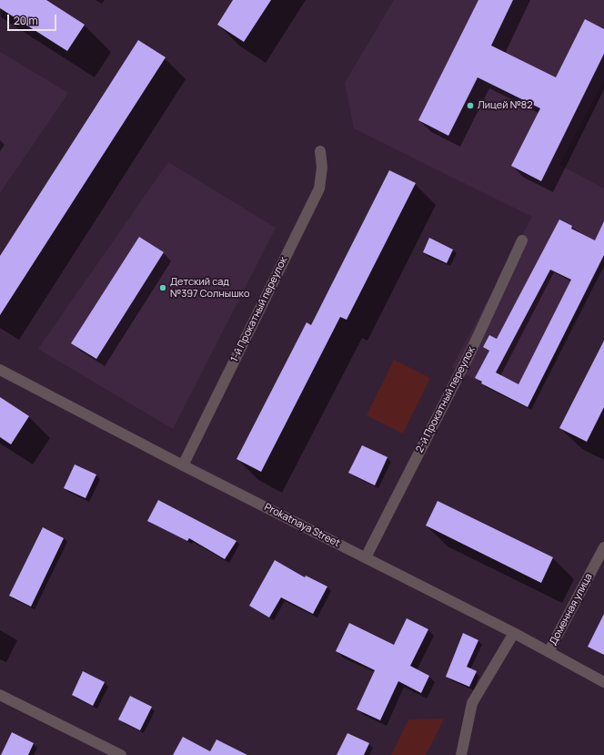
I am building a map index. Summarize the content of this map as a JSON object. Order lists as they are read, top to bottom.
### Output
{
  "streets": {
    "street": [
      "1-й Прокатный переулок",
      "2-й Прокатный переулок",
      "Prokatnaya Street",
      "Доменная улица"
    ]
  },
  "crossings": [
    ["1-й Прокатный переулок", "Prokatnaya Street"],
    ["2-й Прокатный переулок", "Prokatnaya Street"],
    ["Prokatnaya Street", "Доменная улица"]
  ],
  "places": ["Лицей №82", "Детский сад №397 Солнышко"],
  "scale_bar": "20 m"
}
